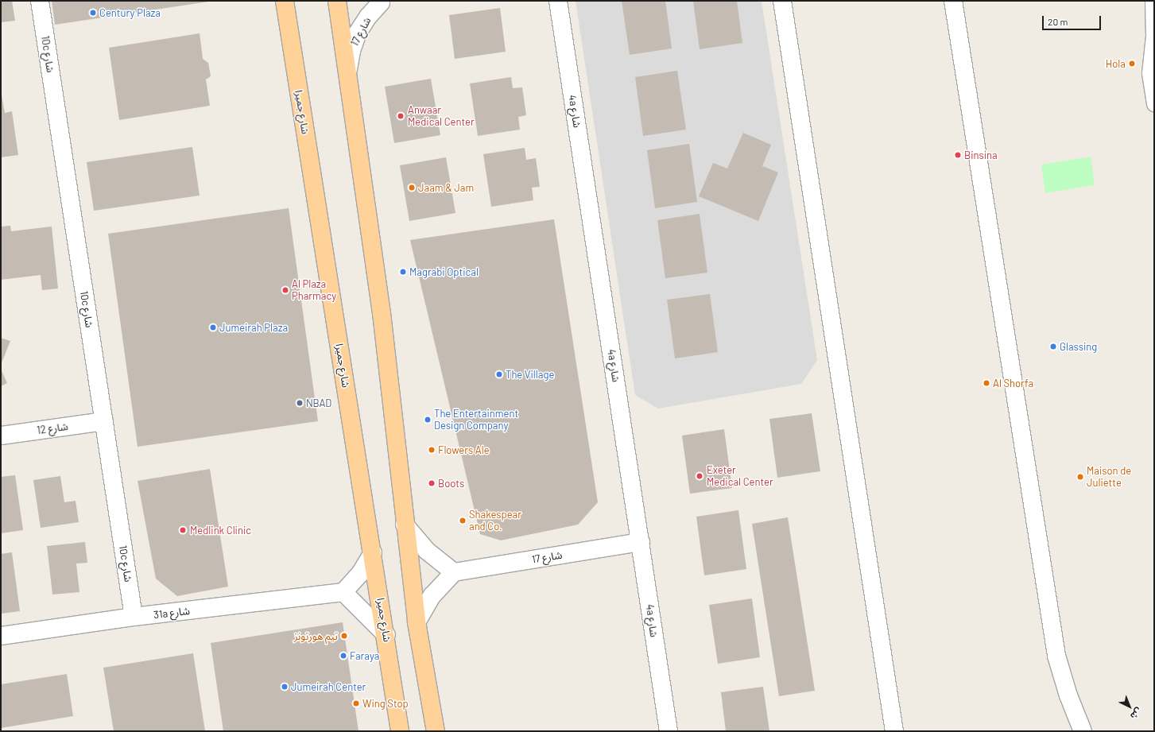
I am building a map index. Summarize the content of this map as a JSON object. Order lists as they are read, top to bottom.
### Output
{
  "streets": {
    "main road": ["شارع جميرا"],
    "street": [
      "شارع 17",
      "10c شارع",
      "4a شارع",
      "شارع 12",
      "31a شارع"
    ]
  },
  "crossings": [
    ["شارع 17", "4a شارع"],
    ["10c شارع", "شارع 12"],
    ["10c شارع", "31a شارع"]
  ],
  "places": [
    "Century Plaza",
    "Hola",
    "Anwaar Medical Center",
    "Binsina",
    "Jaam & Jam",
    "Magrabi Optical",
    "Al Plaza Pharmacy",
    "Jumeirah Plaza",
    "Glassing",
    "The Village",
    "Al Shorfa",
    "NBAD",
    "The Entertainment Design Company",
    "Flowers Ale",
    "Exeter Medical Center",
    "Maison de Juliette",
    "Boots",
    "Shakespear and Co.",
    "Medlink Clinic",
    "تيم هورتونز",
    "Faraya",
    "Jumeirah Center",
    "Wing Stop"
  ],
  "scale_bar": "20 m",
  "north": "bottom right"
}
